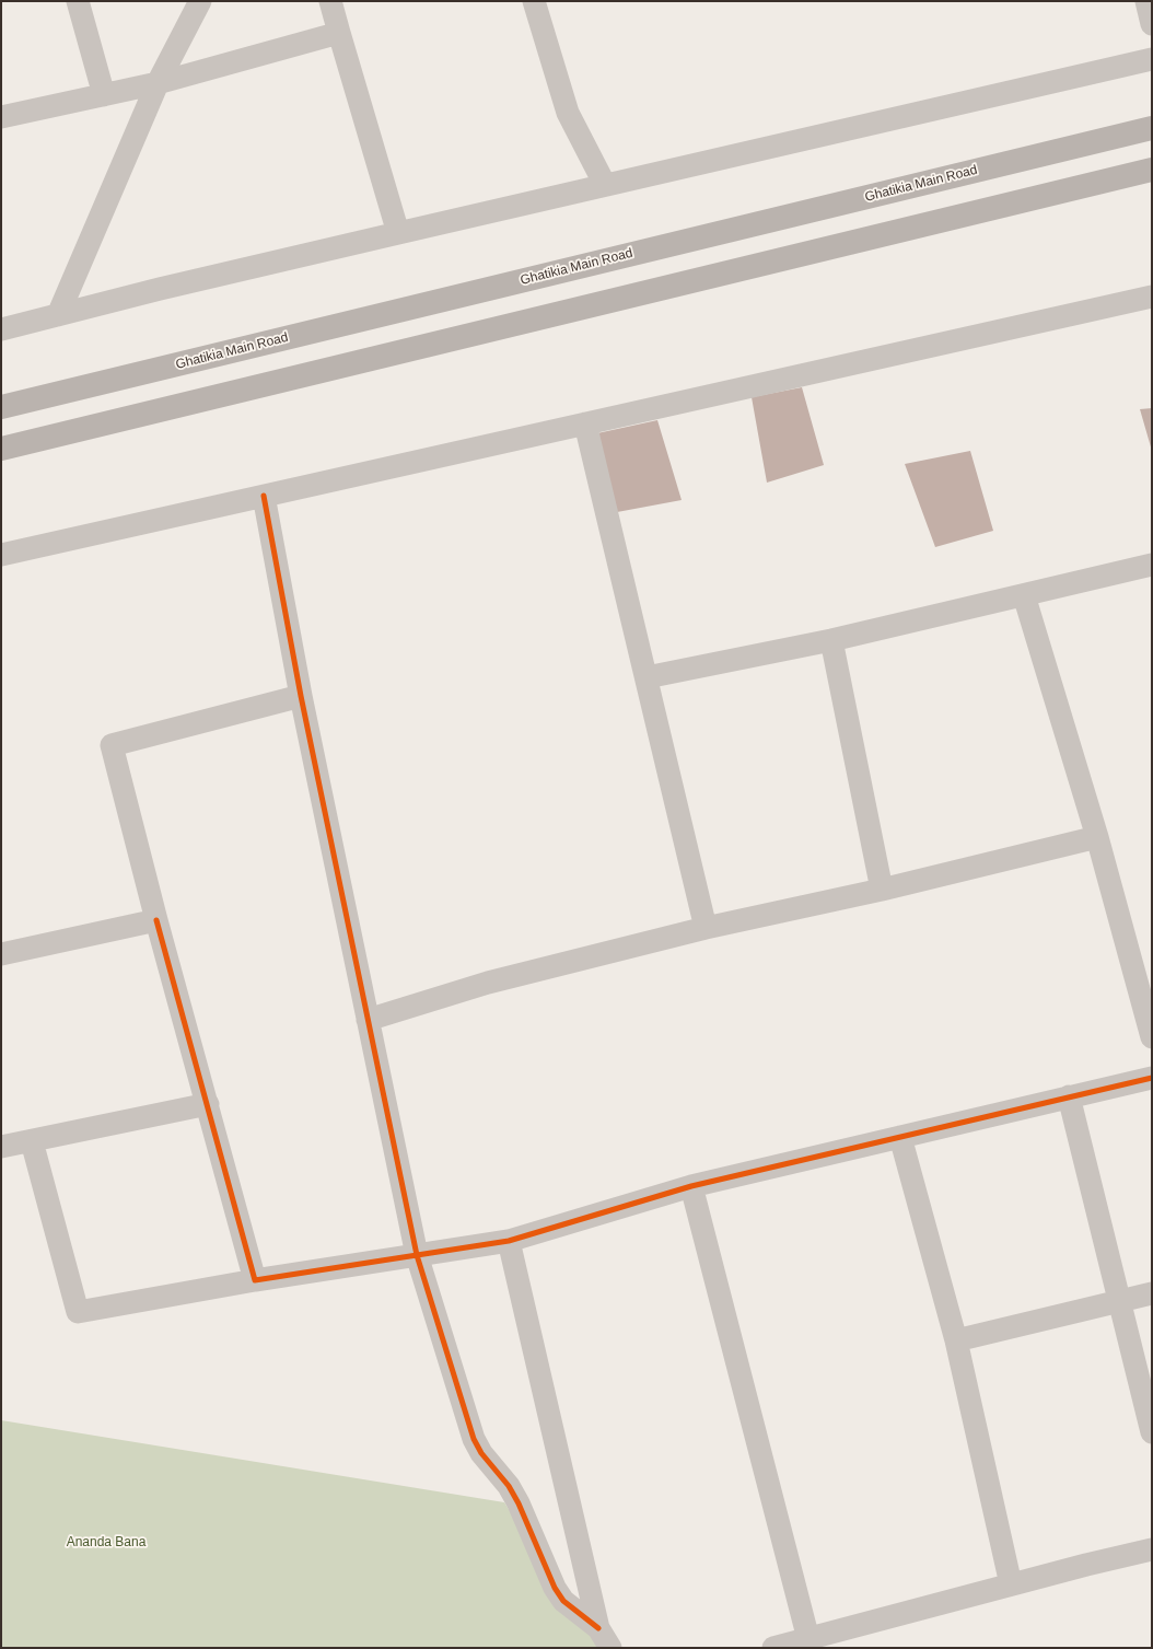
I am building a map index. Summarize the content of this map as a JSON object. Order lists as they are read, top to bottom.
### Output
{
  "streets": {
    "street": ["Ghatikia Main Road"]
  },
  "parks": ["Ananda Bana"]
}
